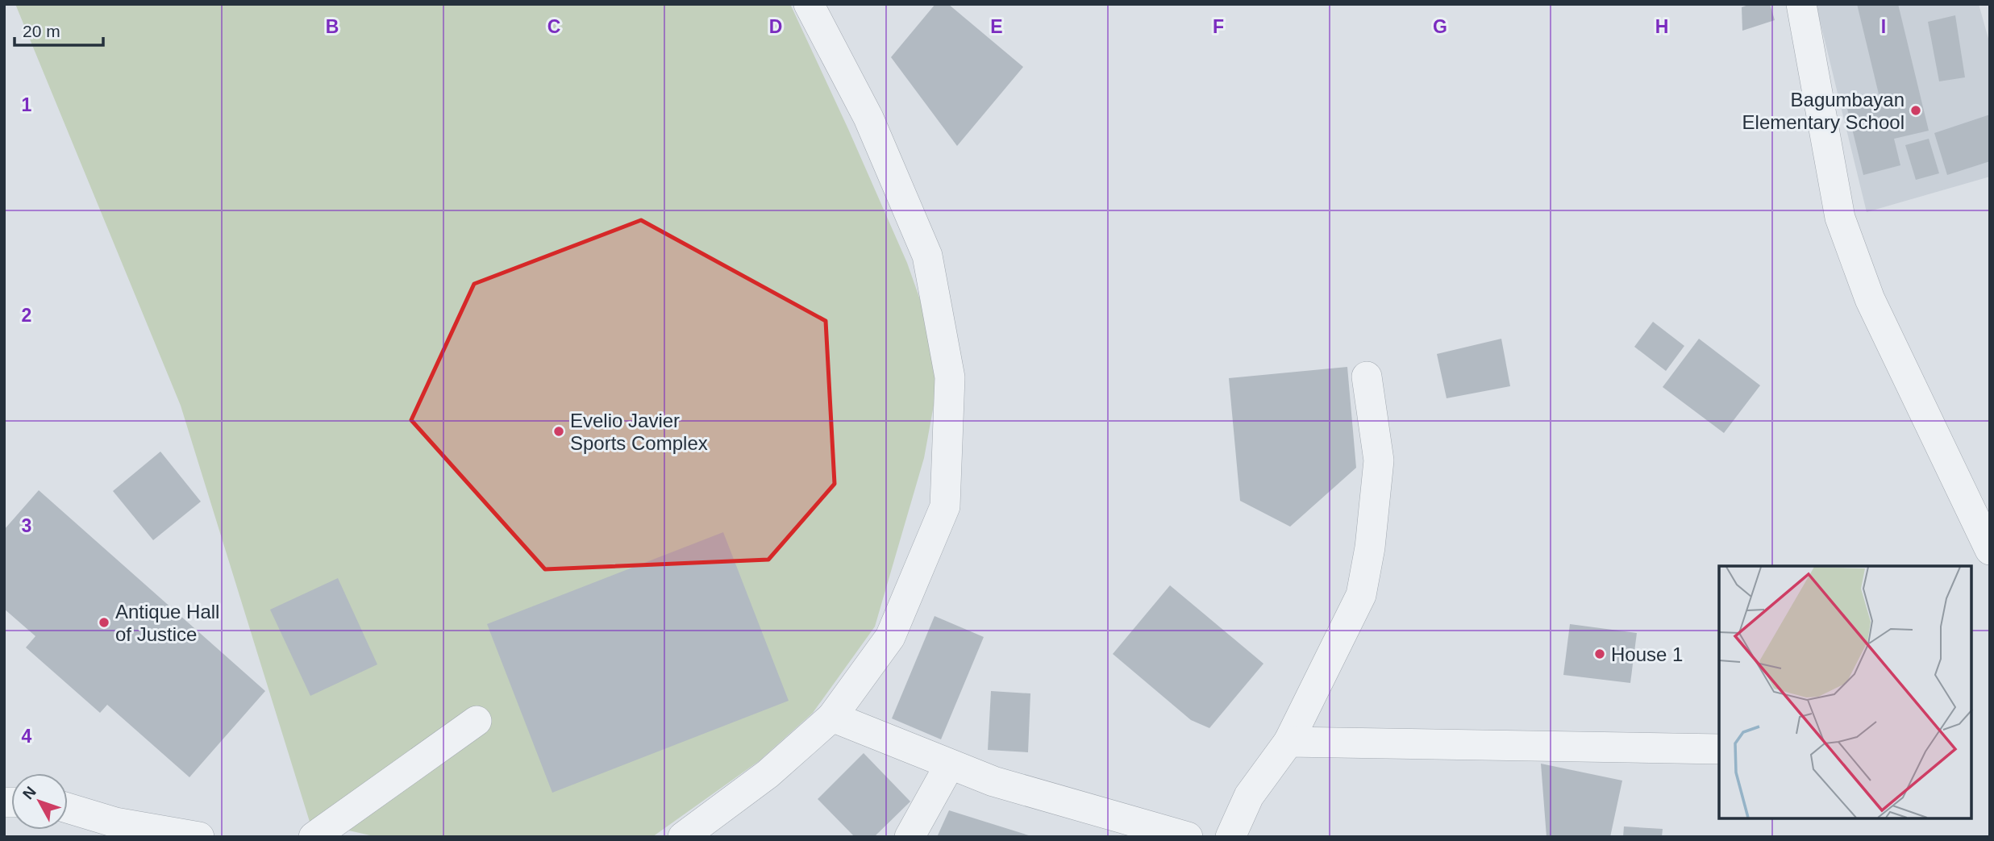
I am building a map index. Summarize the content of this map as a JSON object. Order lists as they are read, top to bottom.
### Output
{
  "places": [
    "Bagumbayan Elementary School",
    "Evelio Javier Sports Complex",
    "Antique Hall of Justice",
    "House 1"
  ],
  "scale_bar": "20 m",
  "north": "top left",
  "grid": {
    "columns": [
      "B",
      "C",
      "D",
      "E",
      "F",
      "G",
      "H",
      "I"
    ],
    "rows": [
      "1",
      "2",
      "3",
      "4"
    ]
  }
}
